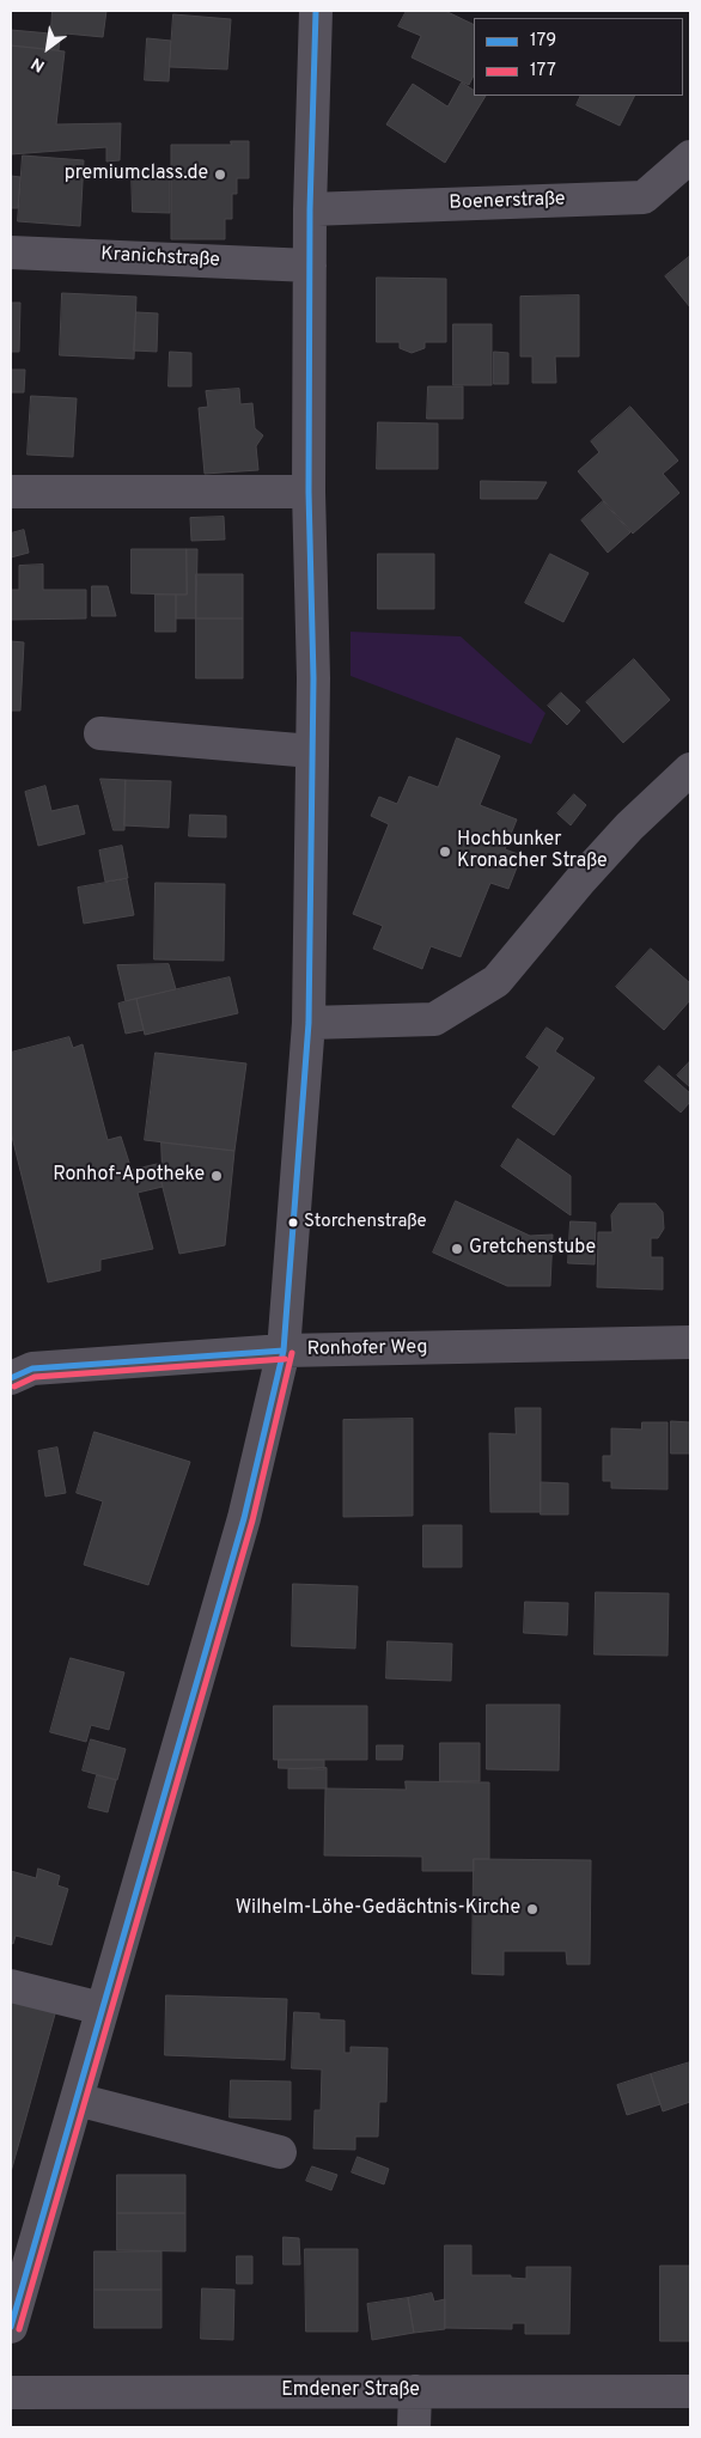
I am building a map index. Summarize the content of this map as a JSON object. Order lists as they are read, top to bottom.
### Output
{
  "streets": {
    "street": [
      "Boenerstraße",
      "Kranichstraße",
      "Ronhofer Weg",
      "Emdener Straße"
    ]
  },
  "places": [
    "premiumclass.de",
    "Hochbunker Kronacher Straße",
    "Ronhof-Apotheke",
    "Storchenstraße",
    "Gretchenstube",
    "Wilhelm-Löhe-Gedächtnis-Kirche"
  ],
  "lines": ["transit line 179", "transit line 177"],
  "legend": ["179", "177"],
  "north": "bottom left"
}
